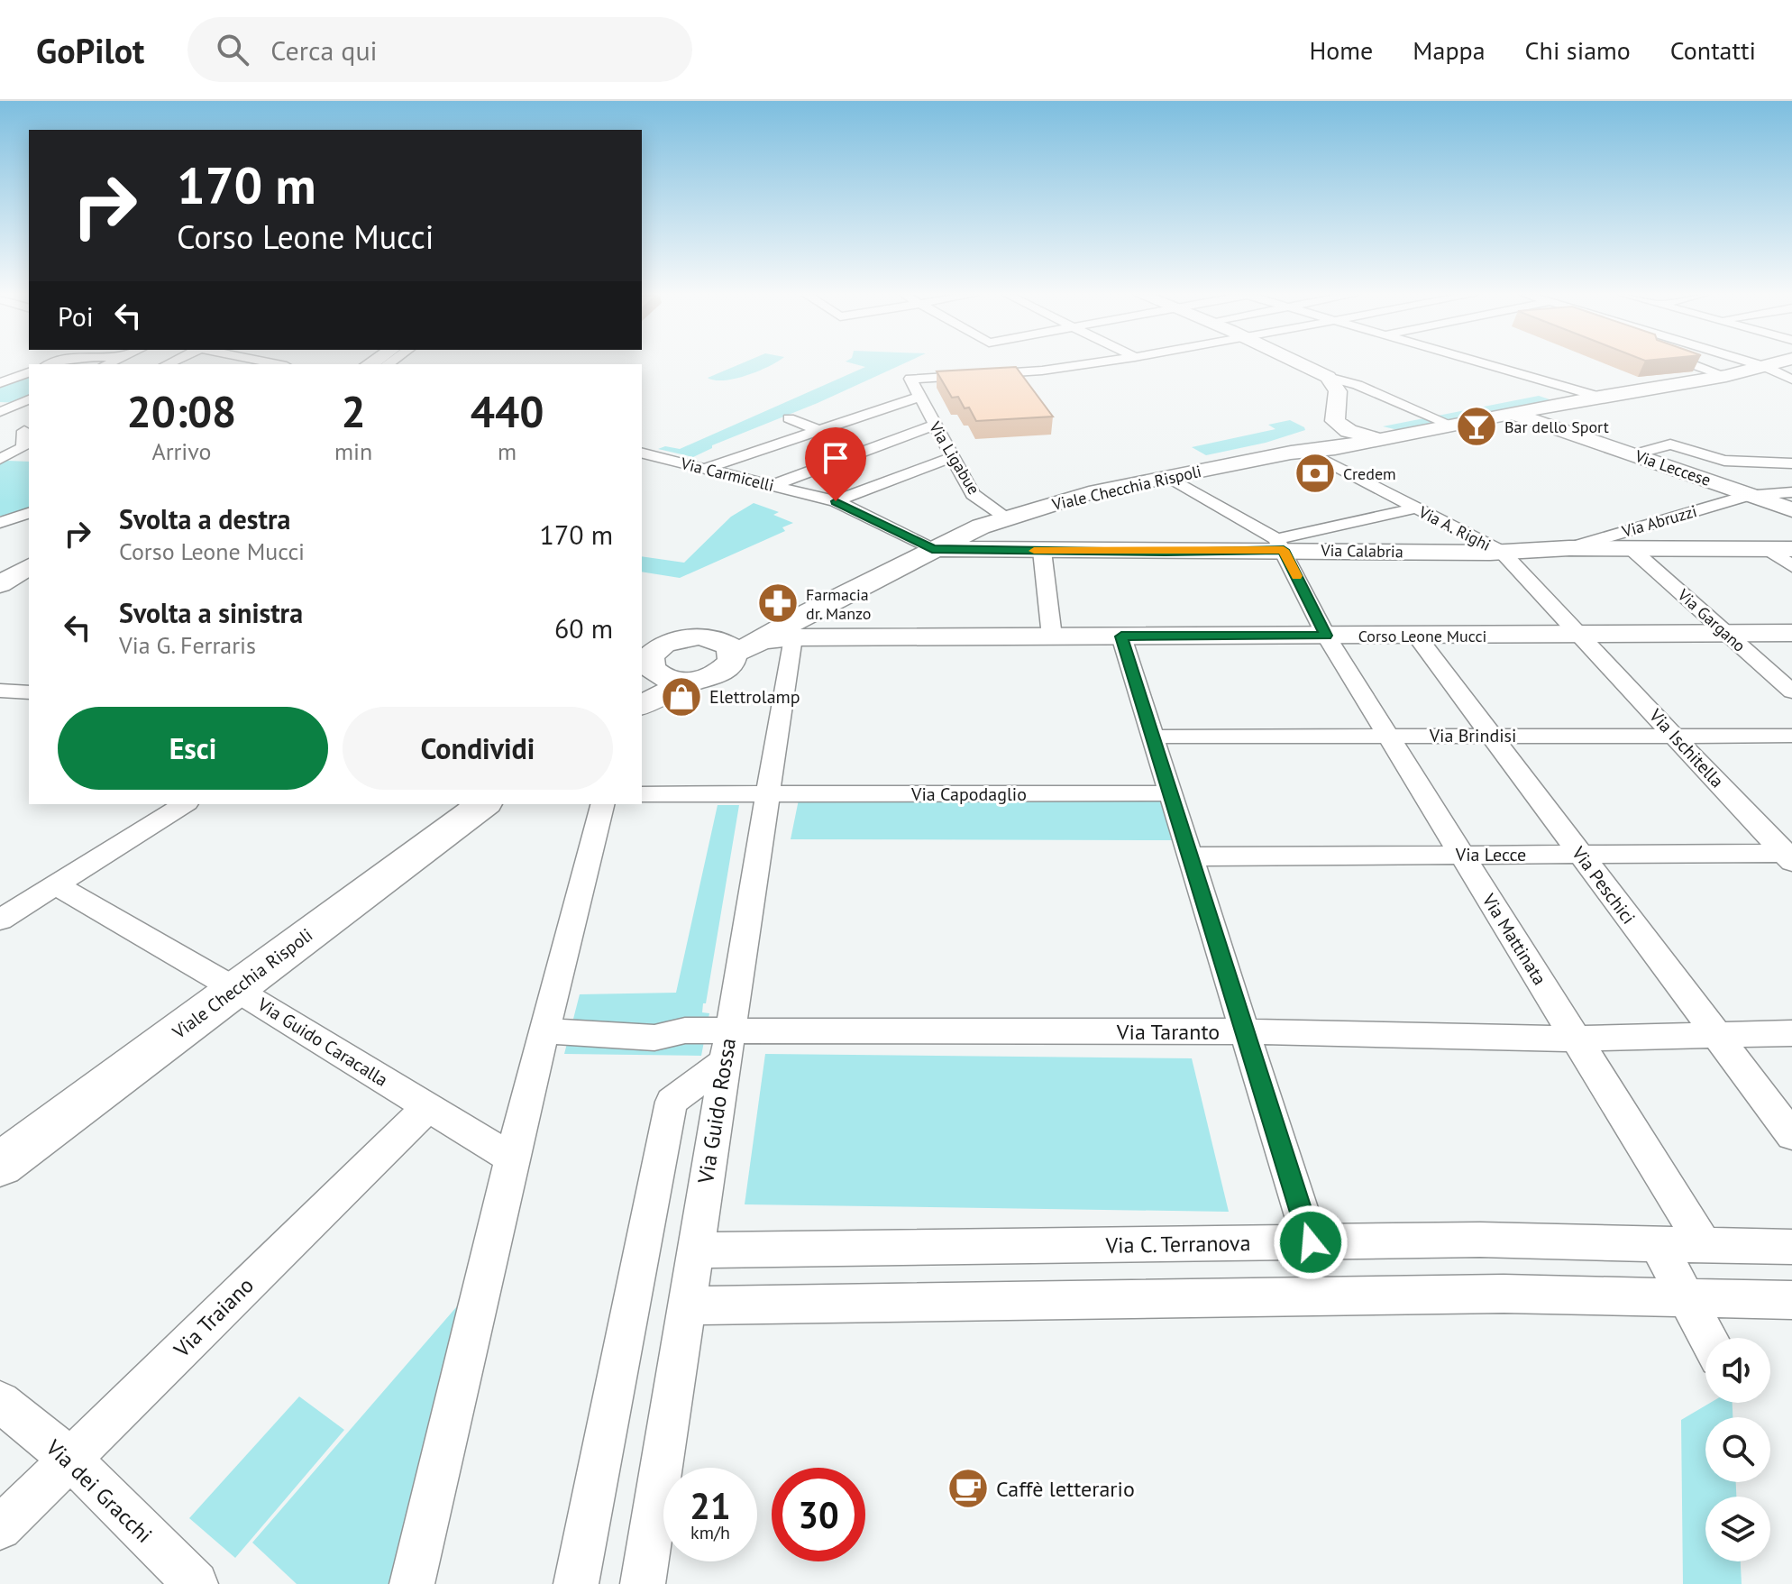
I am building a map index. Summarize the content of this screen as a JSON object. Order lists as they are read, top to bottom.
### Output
{
  "streets": {
    "street": [
      "Via Ligabue",
      "Via Leccese",
      "Via Carmicelli",
      "Viale Checchia Rispoli",
      "Via Abruzzi",
      "Via A. Righi",
      "Via Calabria",
      "Via Gargano",
      "Corso Leone Mucci",
      "Via Brindisi",
      "Via Ischitella",
      "Via Capodaglio",
      "Via Lecce",
      "Via Peschici",
      "Via Mattinata",
      "Via Taranto",
      "Via Guido Caracalla",
      "Via Guido Rossa",
      "Via C. Terranova",
      "Via Traiano",
      "Via dei Gracchi"
    ]
  },
  "crossings": [
    ["Via Ligabue", "Viale Checchia Rispoli"],
    ["Via Leccese", "Viale Checchia Rispoli"],
    ["Via Leccese", "Via Abruzzi"],
    ["Via Carmicelli", "Viale Checchia Rispoli"],
    ["Via Carmicelli", "Via Calabria"],
    ["Viale Checchia Rispoli", "Via A. Righi"],
    ["Viale Checchia Rispoli", "Via Calabria"],
    ["Viale Checchia Rispoli", "Corso Leone Mucci"],
    ["Viale Checchia Rispoli", "Via Guido Caracalla"],
    ["Via Abruzzi", "Via Calabria"],
    ["Via A. Righi", "Via Calabria"],
    ["Via A. Righi", "Corso Leone Mucci"],
    ["Via A. Righi", "Via Ischitella"],
    ["Via Calabria", "Via Gargano"],
    ["Via Calabria", "Via Mattinata"],
    ["Via Gargano", "Corso Leone Mucci"],
    ["Corso Leone Mucci", "Via Ischitella"],
    ["Corso Leone Mucci", "Via Peschici"],
    ["Corso Leone Mucci", "Via Mattinata"],
    ["Corso Leone Mucci", "Via Guido Rossa"],
    ["Via Brindisi", "Via Ischitella"],
    ["Via Brindisi", "Via Peschici"],
    ["Via Brindisi", "Via Mattinata"],
    ["Via Ischitella", "Via Lecce"],
    ["Via Capodaglio", "Via Guido Rossa"],
    ["Via Lecce", "Via Peschici"],
    ["Via Lecce", "Via Mattinata"],
    ["Via Peschici", "Via Taranto"],
    ["Via Mattinata", "Via Taranto"],
    ["Via Mattinata", "Via C. Terranova"],
    ["Via Taranto", "Via Guido Rossa"],
    ["Via Guido Caracalla", "Via Traiano"],
    ["Via Guido Rossa", "Via C. Terranova"],
    ["Via Traiano", "Via dei Gracchi"]
  ],
  "places": {
    "bar": ["Bar dello Sport"],
    "bank": ["Credem"],
    "pharmacy": ["Farmacia dr. Manzo"],
    "shop": ["Elettrolamp"],
    "cafe": ["Caffè letterario"]
  },
  "page": {
    "header": "GoPilot",
    "search": "Cerca qui",
    "nav": [
      "Home",
      "Mappa",
      "Chi siamo",
      "Contatti"
    ],
    "turn": ["170 m", "Corso Leone Mucci"],
    "then": "Poi",
    "eta": [
      "20:08",
      "Arrivo",
      "2",
      "min",
      "440",
      "m"
    ],
    "list": [
      {
        "name": "Svolta a destra",
        "note": "Corso Leone Mucci",
        "value": "170 m"
      },
      {
        "name": "Svolta a sinistra",
        "note": "Via G. Ferraris",
        "value": "60 m"
      }
    ],
    "buttons": ["Esci", "Condividi"],
    "speed": "21 km/h",
    "limit": "30"
  }
}
